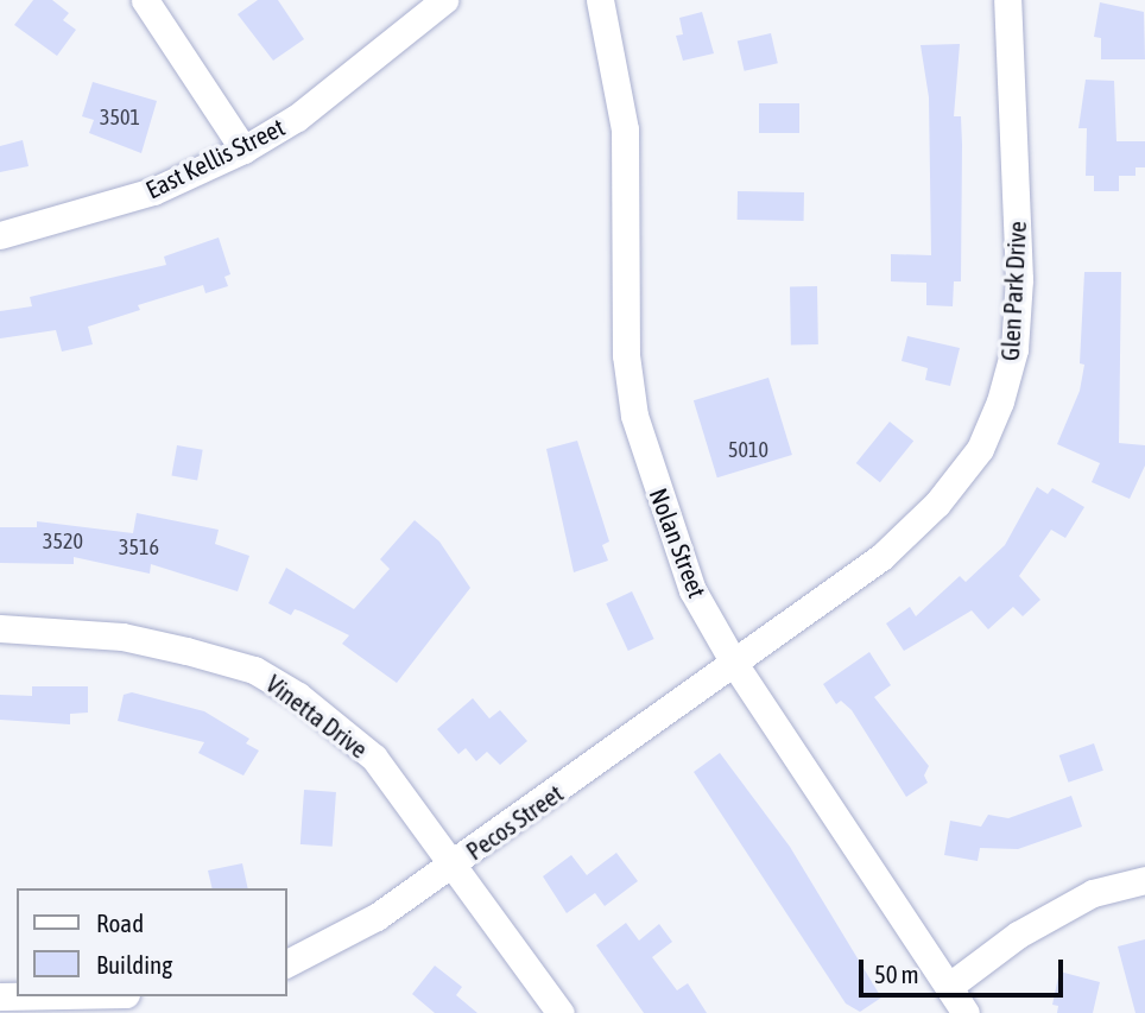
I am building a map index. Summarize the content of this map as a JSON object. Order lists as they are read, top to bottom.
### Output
{
  "streets": {
    "street": [
      "East Kellis Street",
      "Glen Park Drive",
      "Nolan Street",
      "Vinetta Drive",
      "Pecos Street"
    ]
  },
  "crossings": [
    ["Glen Park Drive", "Nolan Street"],
    ["Glen Park Drive", "Pecos Street"],
    ["Nolan Street", "Pecos Street"],
    ["Vinetta Drive", "Pecos Street"]
  ],
  "house_numbers": [
    "3501",
    "5010",
    "3520",
    "3516"
  ],
  "legend": ["Road", "Building"],
  "scale_bar": "50 m"
}
